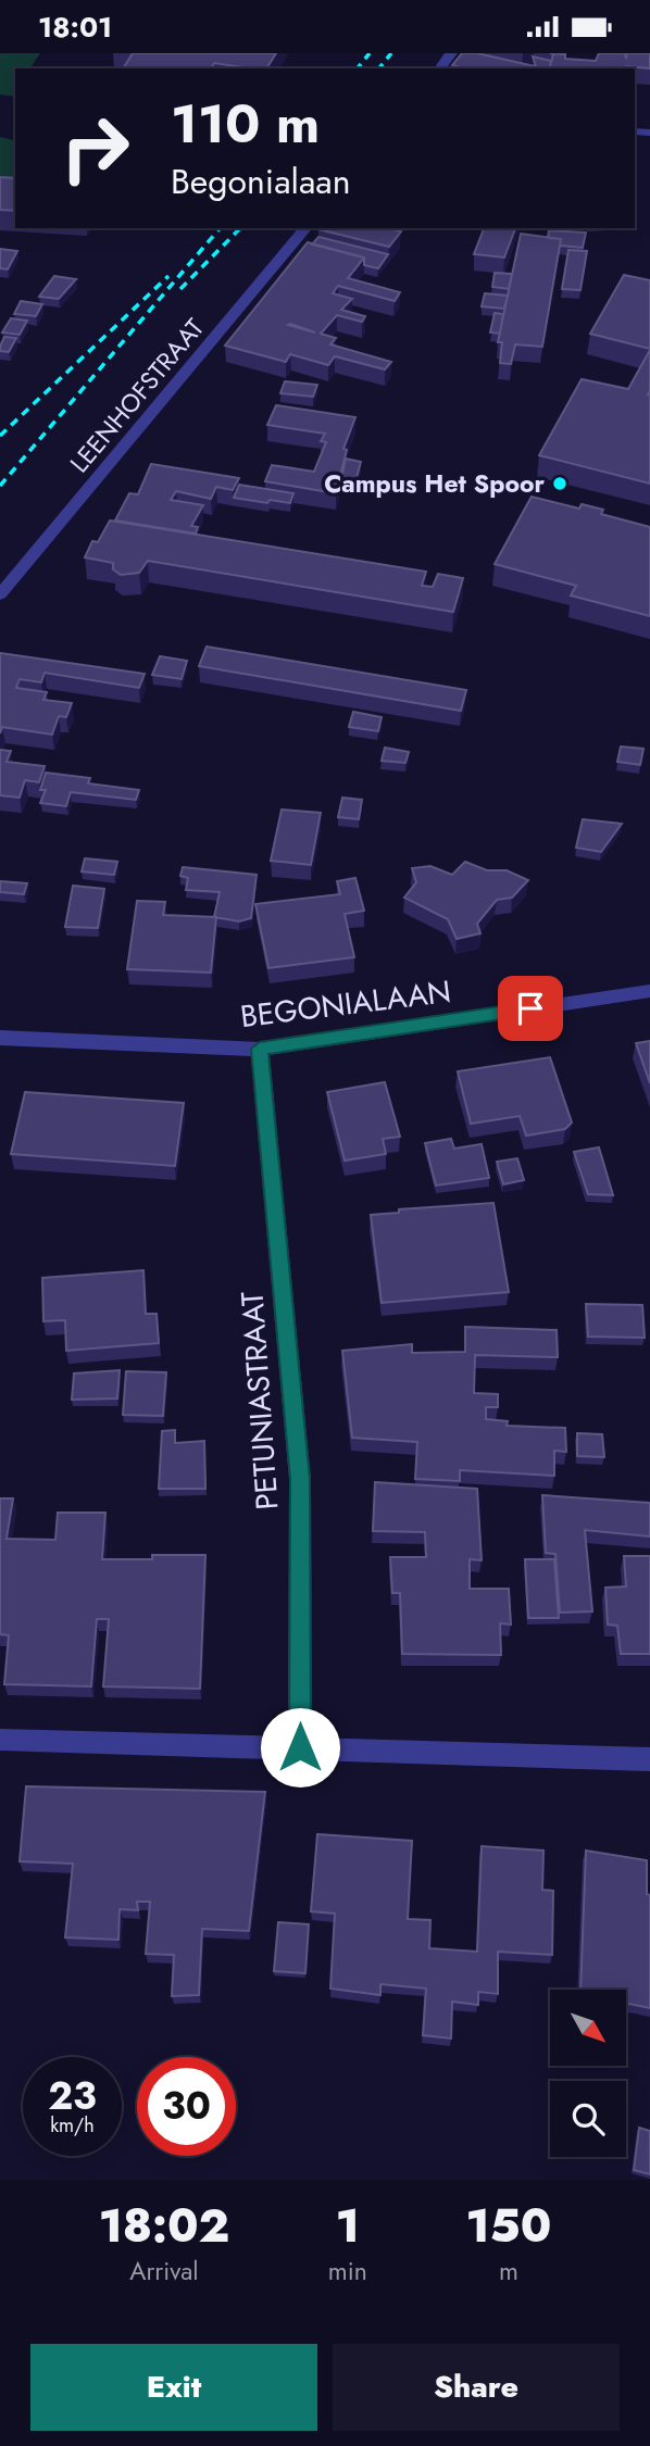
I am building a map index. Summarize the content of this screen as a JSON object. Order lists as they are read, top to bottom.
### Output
{
  "streets": {
    "street": ["LEENHOFSTRAAT", "BEGONIALAAN", "PETUNIASTRAAT"]
  },
  "crossings": [
    ["BEGONIALAAN", "PETUNIASTRAAT"]
  ],
  "places": ["Campus Het Spoor"],
  "north": "bottom right",
  "page": {
    "status": "18:01",
    "turn": ["110 m", "Begonialaan"],
    "speed": "23 km/h",
    "limit": "30",
    "eta": [
      "18:02",
      "Arrival",
      "1",
      "min",
      "150",
      "m"
    ],
    "buttons": ["Exit", "Share"]
  }
}
